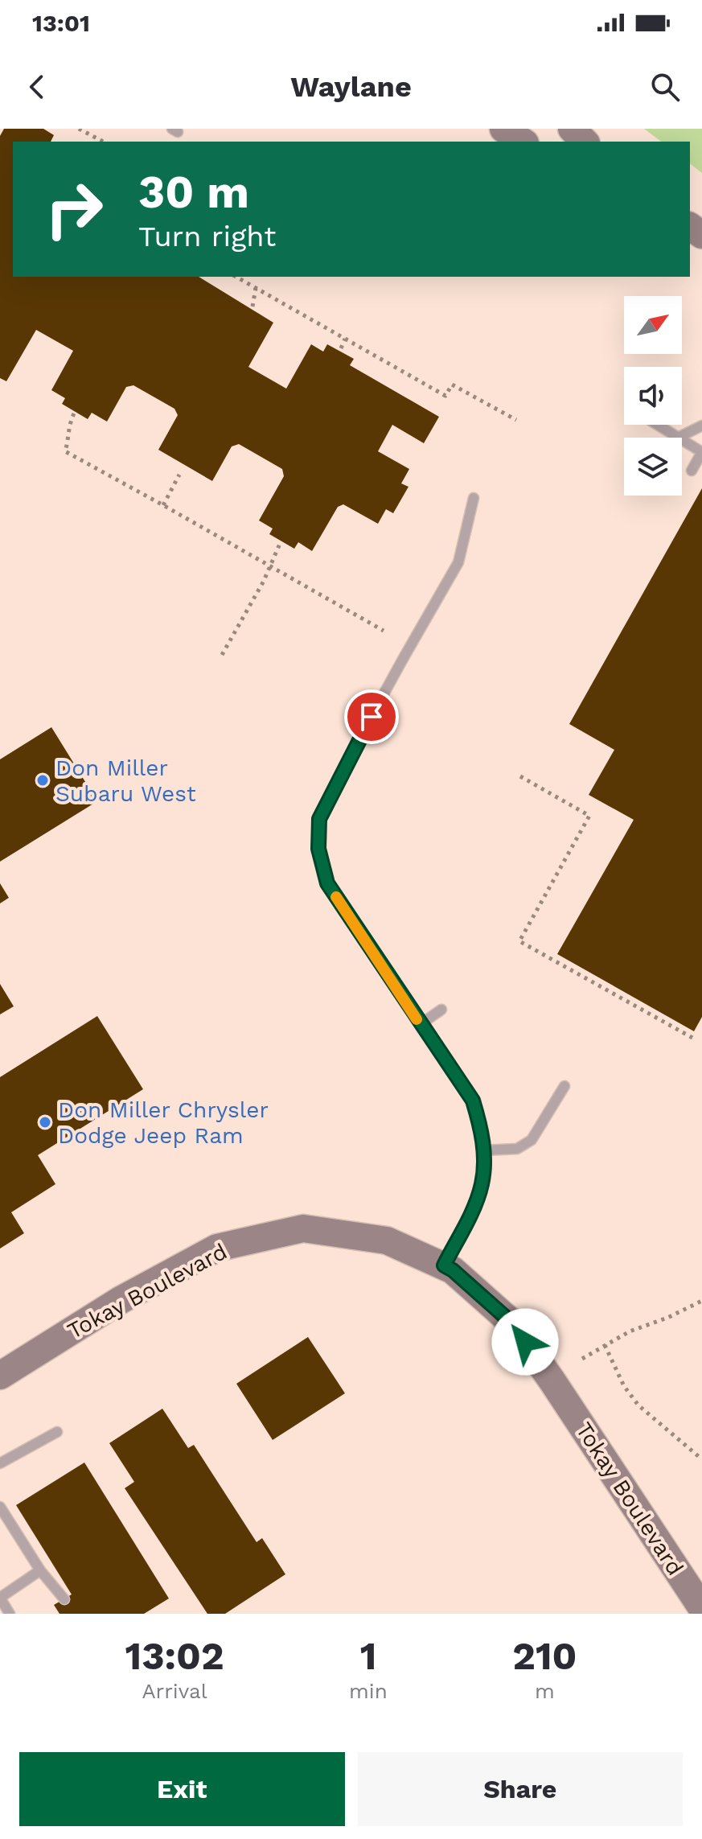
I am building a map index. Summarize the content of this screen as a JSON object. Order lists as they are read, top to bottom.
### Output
{
  "streets": {
    "street": ["Tokay Boulevard"]
  },
  "places": ["Don Miller Subaru West", "Don Miller Chrysler Dodge Jeep Ram"],
  "north": "top right",
  "page": {
    "status": "13:01",
    "header": "Waylane",
    "turn": ["30 m", "Turn right"],
    "eta": [
      "13:02",
      "Arrival",
      "1",
      "min",
      "210",
      "m"
    ],
    "buttons": ["Exit", "Share"]
  }
}
